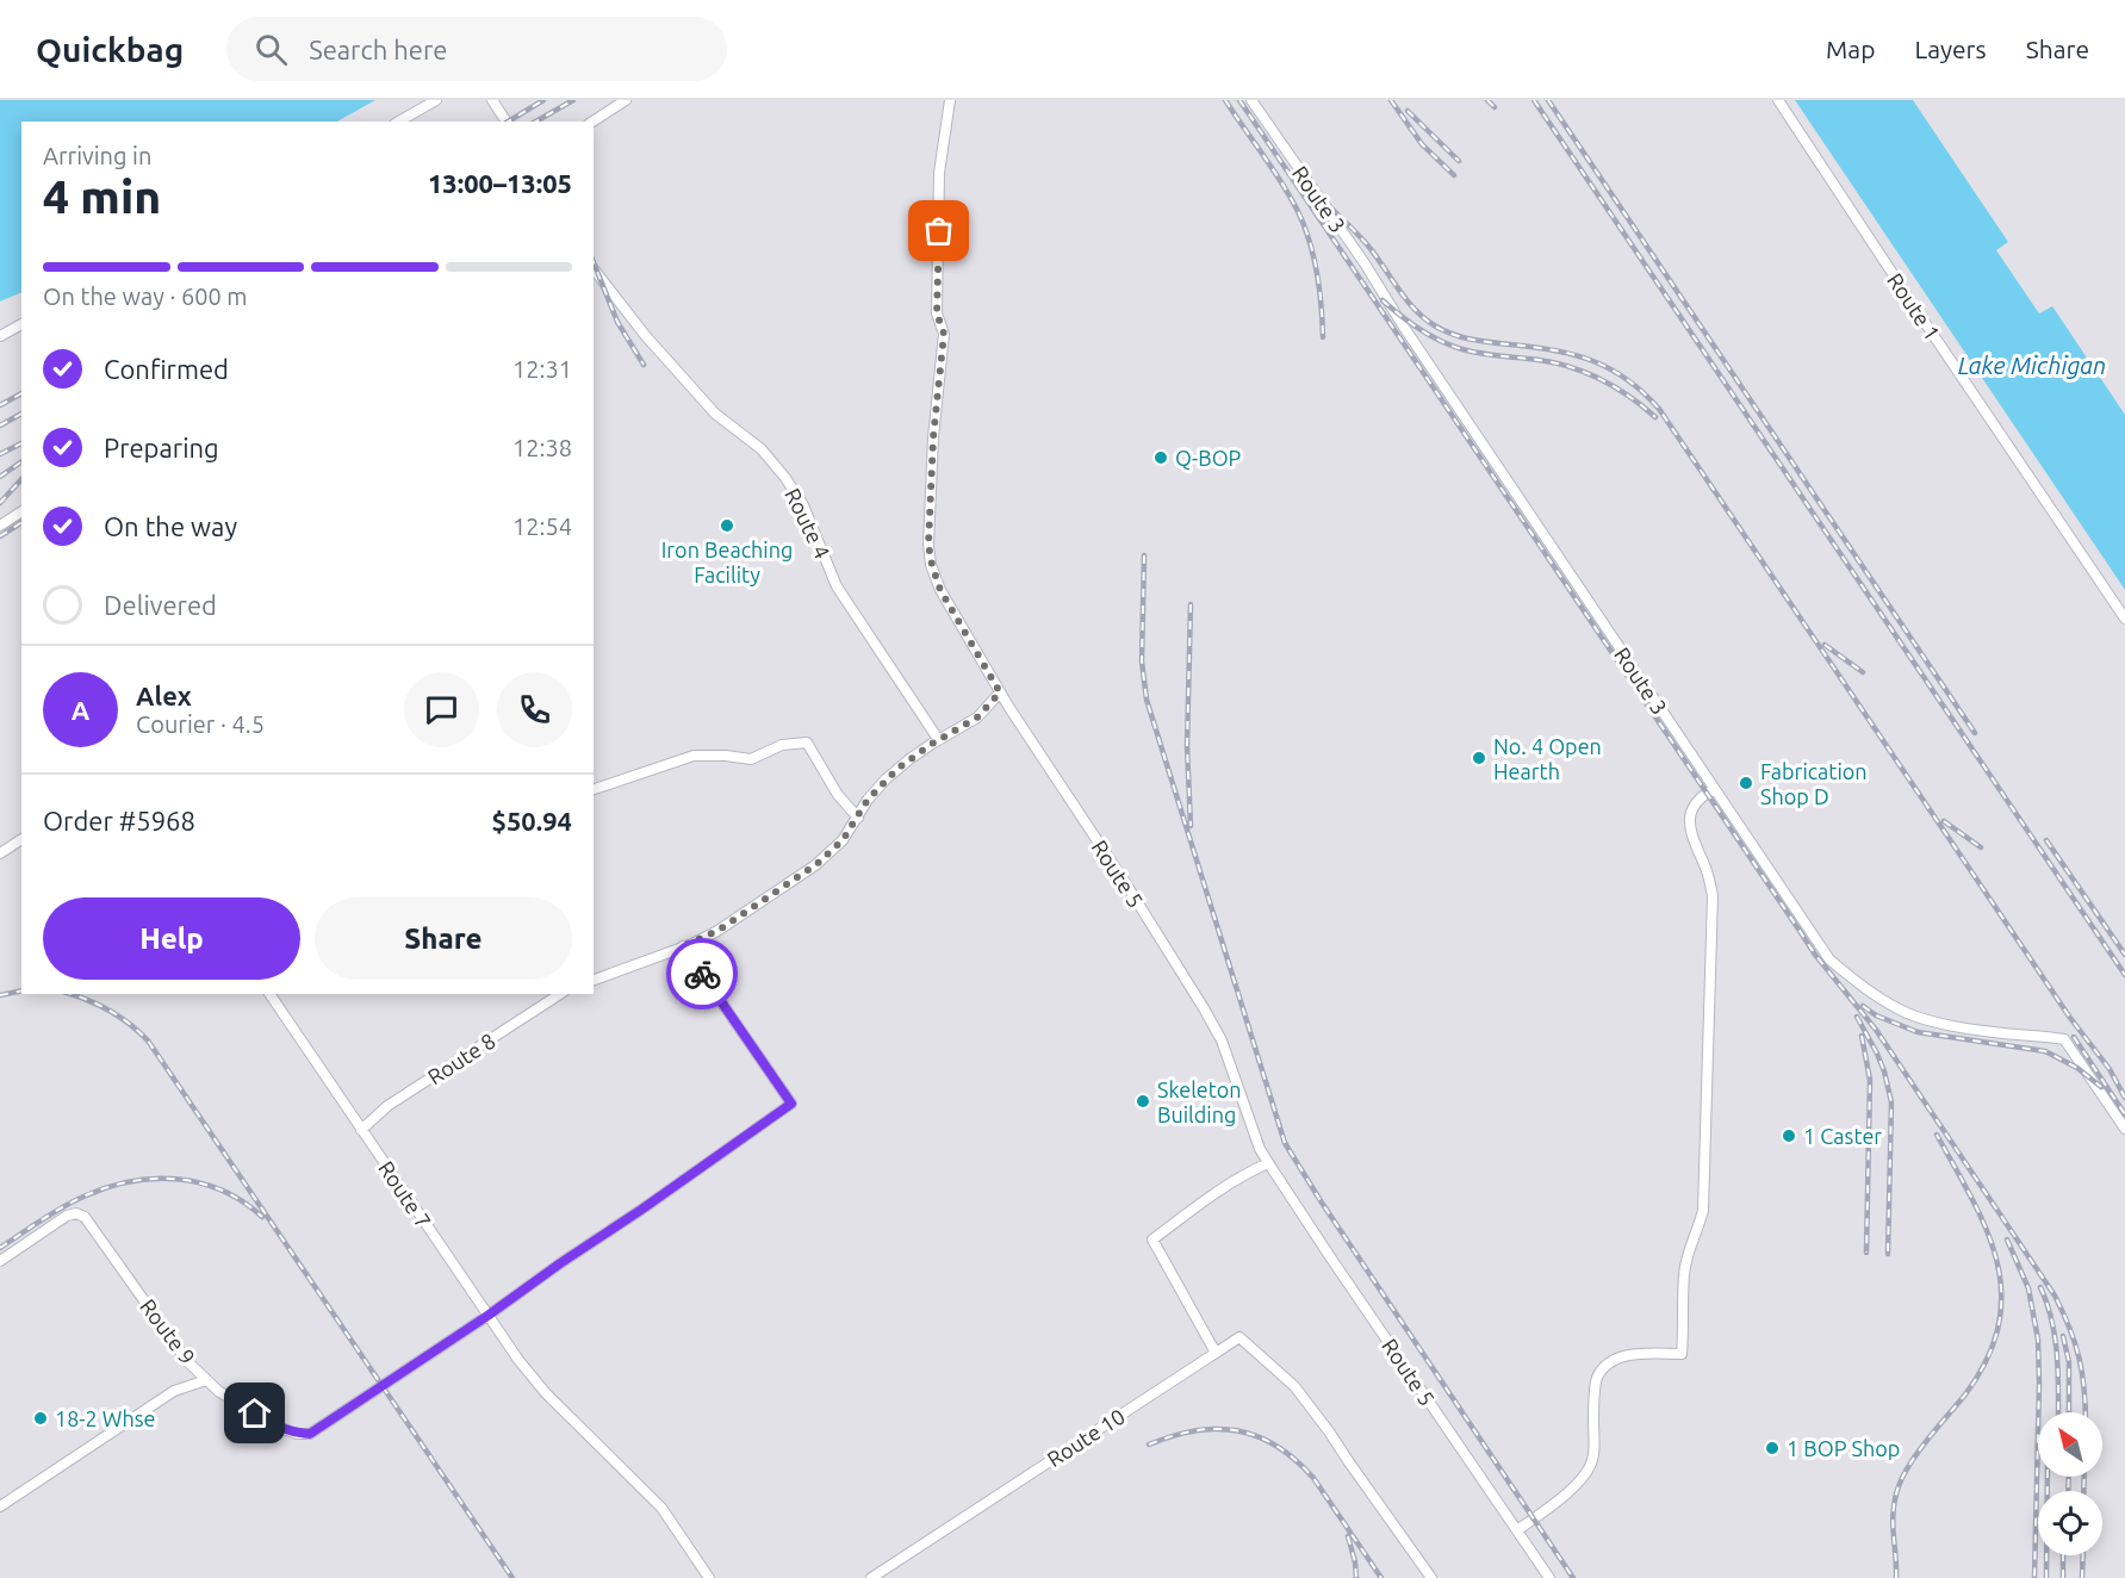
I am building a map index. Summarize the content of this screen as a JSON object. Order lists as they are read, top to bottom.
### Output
{
  "streets": {
    "street": [
      "Route 3",
      "Route 1",
      "Route 4",
      "Route 5",
      "Route 8",
      "Route 7",
      "Route 9",
      "Route 10"
    ]
  },
  "crossings": [
    ["Route 8", "Route 7"],
    ["Route 7", "Route 9"]
  ],
  "water": ["Lake Michigan"],
  "places": [
    "Q-BOP",
    "Iron Beaching Facility",
    "No. 4 Open Hearth",
    "Fabrication Shop D",
    "Skeleton Building",
    "1 Caster",
    "18-2 Whse",
    "1 BOP Shop"
  ],
  "north": "top left",
  "page": {
    "header": "Quickbag",
    "search": "Search here",
    "nav": ["Map", "Layers", "Share"],
    "heading": ["4 min", "Arriving in", "13:00–13:05"],
    "panel": [
      "Alex",
      "Courier · 4.5",
      "Order #5968",
      "$50.94"
    ],
    "bar": "On the way · 600 m",
    "list": [
      ["Confirmed", "12:31"],
      ["Preparing", "12:38"],
      ["On the way", "12:54"],
      "Delivered"
    ],
    "round": "A",
    "buttons": ["Help", "Share"]
  }
}
